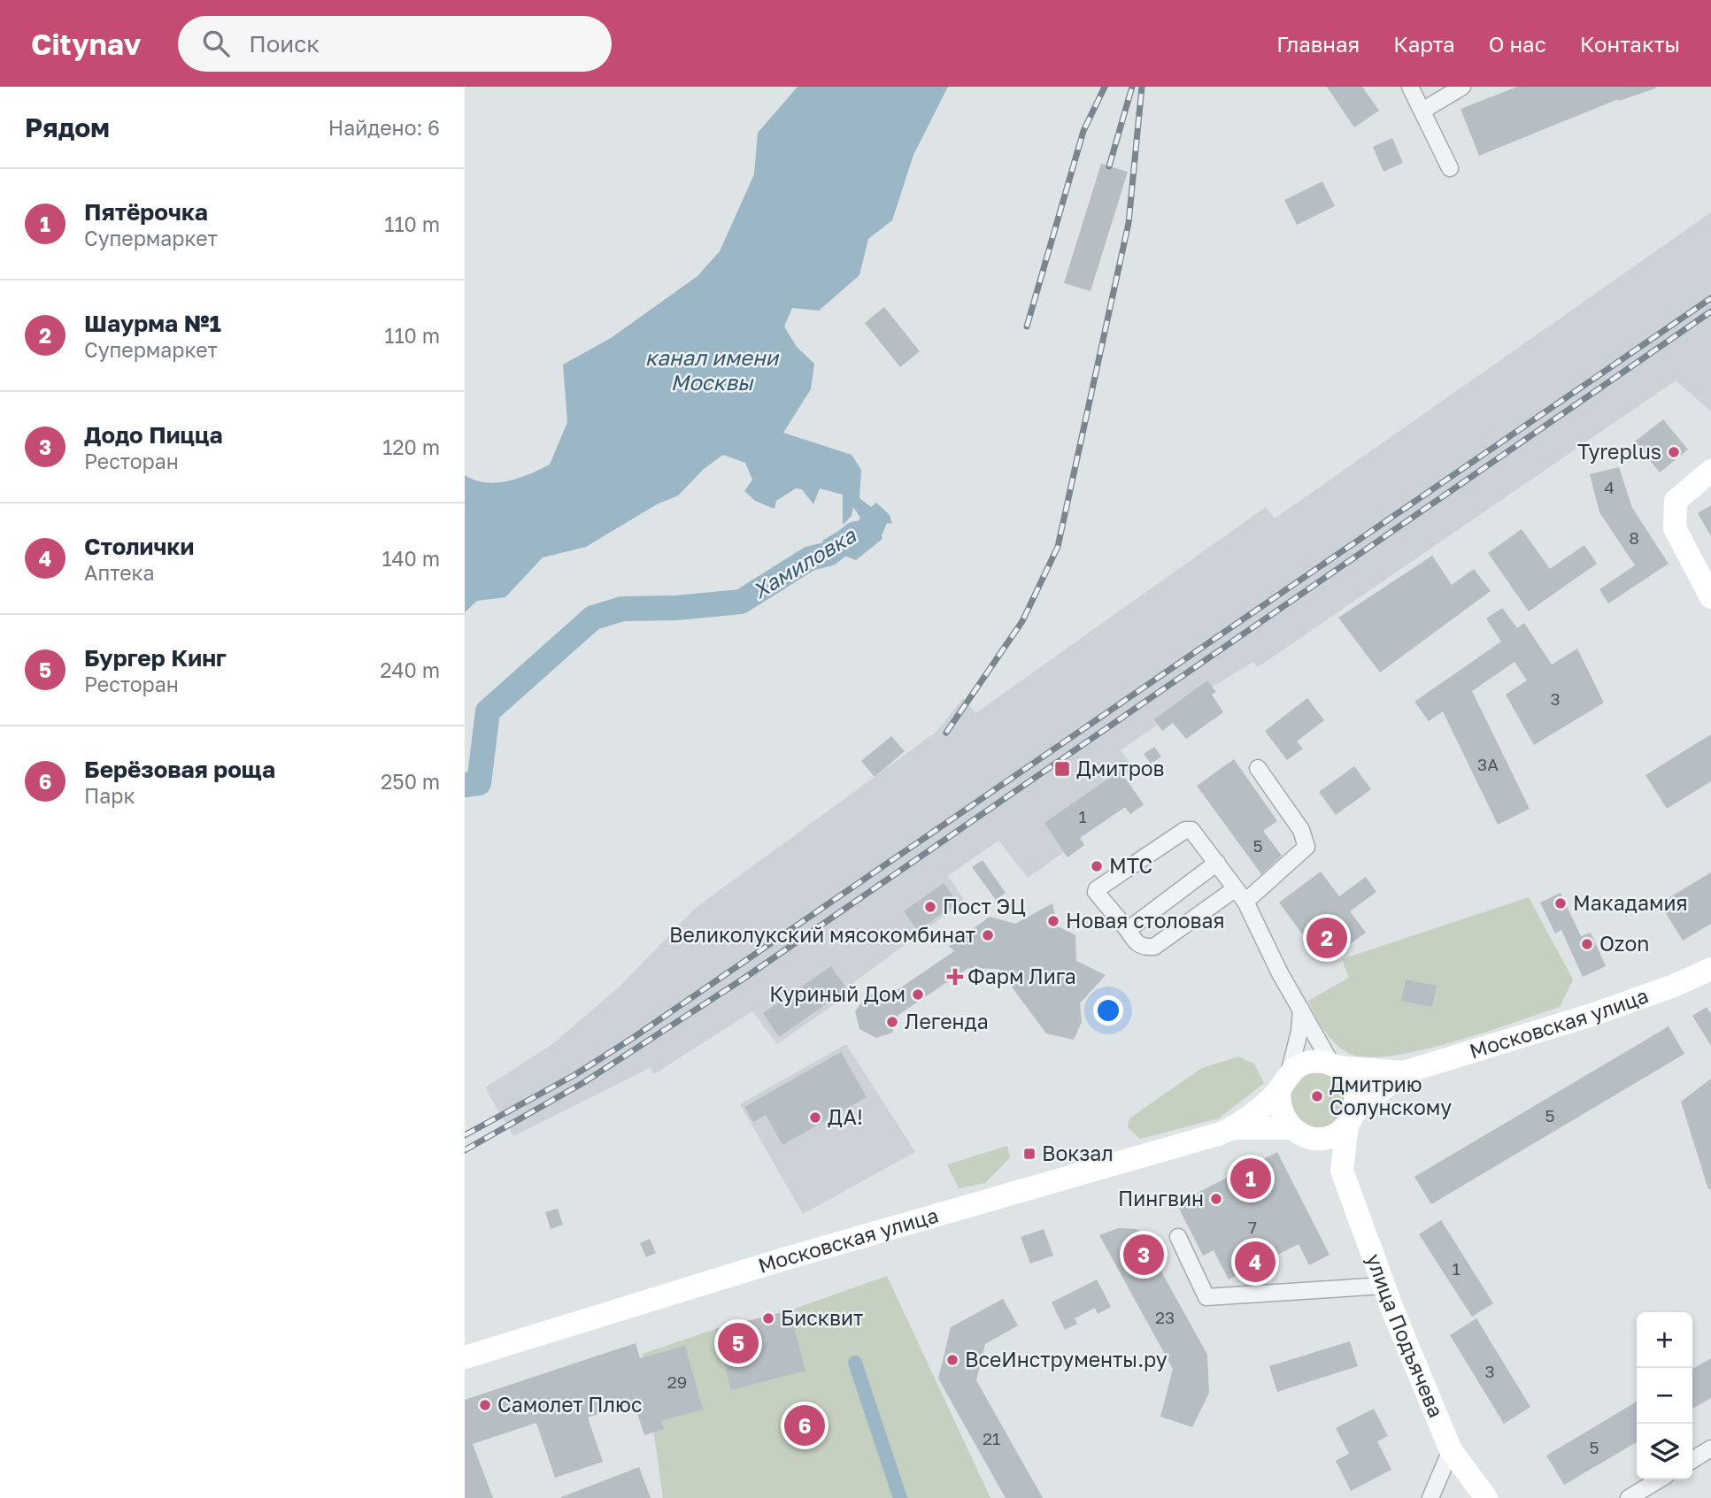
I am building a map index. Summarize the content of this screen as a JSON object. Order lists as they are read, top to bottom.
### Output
{
  "streets": {
    "main road": ["Московская улица", "улица Подъячева"]
  },
  "crossings": [
    ["Московская улица", "улица Подъячева"]
  ],
  "water": ["канал имени Москвы", "Хамиловка"],
  "places": {
    "other": [
      "Tyreplus",
      "МТС",
      "Макадамия",
      "Пост ЭЦ",
      "Новая столовая",
      "Великолукский мясокомбинат",
      "Ozon",
      "Куриный Дом",
      "Легенда",
      "Дмитрию Солунскому",
      "ДА!",
      "Пингвин",
      "Бисквит",
      "ВсеИнструменты.ру",
      "Самолет Плюс"
    ],
    "transit": ["Дмитров", "Вокзал"],
    "health": ["Фарм Лига"]
  },
  "house_numbers": [
    "4",
    "8",
    "3",
    "3А",
    "1",
    "5",
    "5",
    "7",
    "1",
    "23",
    "3",
    "29",
    "21",
    "5"
  ],
  "page": {
    "header": "Citynav",
    "search": "Поиск",
    "nav": [
      "Главная",
      "Карта",
      "О нас",
      "Контакты"
    ],
    "heading": ["Рядом", "Найдено: 6"],
    "list": [
      {
        "mark": "1",
        "name": "Пятёрочка",
        "note": "Супермаркет",
        "value": "110 m"
      },
      {
        "mark": "2",
        "name": "Шаурма №1",
        "note": "Супермаркет",
        "value": "110 m"
      },
      {
        "mark": "3",
        "name": "Додо Пицца",
        "note": "Ресторан",
        "value": "120 m"
      },
      {
        "mark": "4",
        "name": "Столички",
        "note": "Аптека",
        "value": "140 m"
      },
      {
        "mark": "5",
        "name": "Бургер Кинг",
        "note": "Ресторан",
        "value": "240 m"
      },
      {
        "mark": "6",
        "name": "Берёзовая роща",
        "note": "Парк",
        "value": "250 m"
      }
    ],
    "pins": [
      "2",
      "1",
      "3",
      "4",
      "5",
      "6"
    ],
    "map_buttons": ["+", "−"]
  }
}
